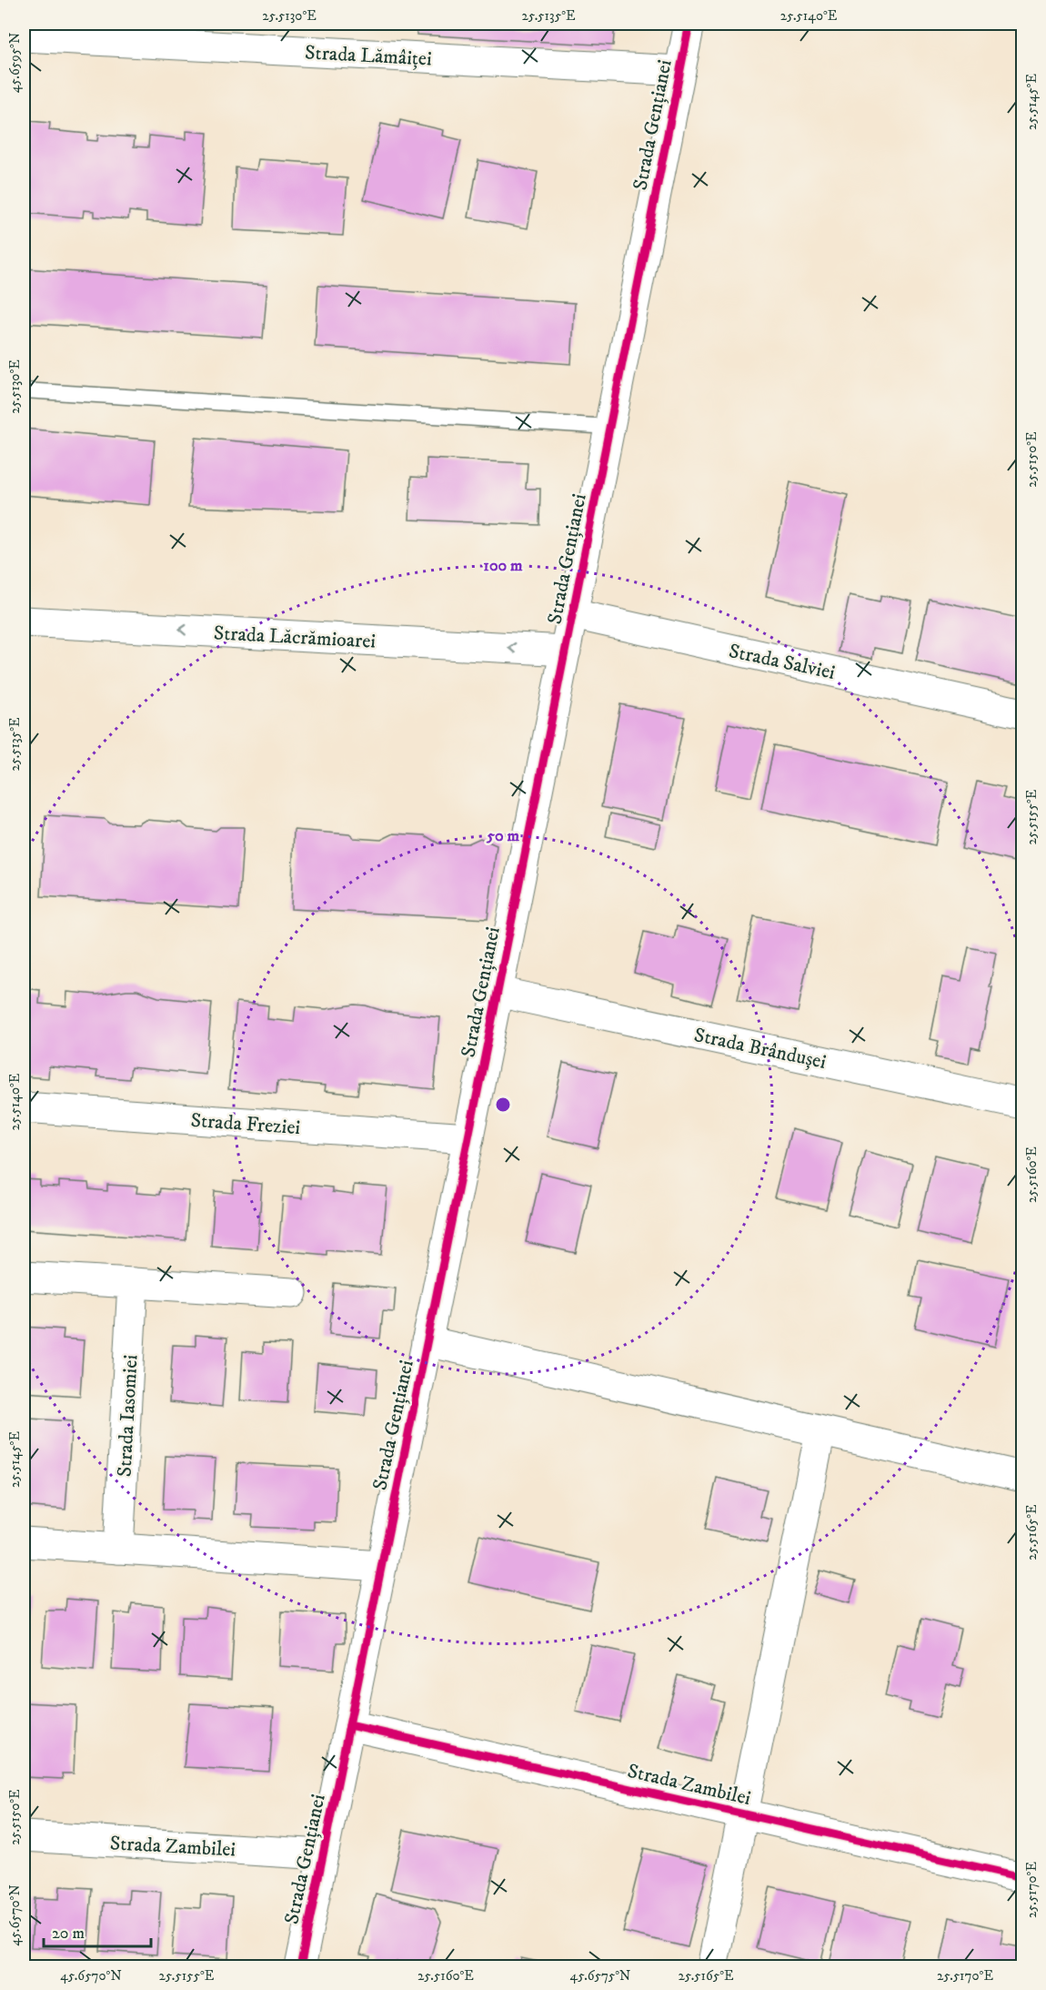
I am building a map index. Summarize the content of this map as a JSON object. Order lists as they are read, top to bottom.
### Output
{
  "streets": {
    "street": [
      "Strada Lămâiței",
      "Strada Gențianei",
      "Strada Lăcrămioarei",
      "Strada Salviei",
      "Strada Brândușei",
      "Strada Freziei",
      "Strada Iasomiei",
      "Strada Zambilei"
    ]
  },
  "crossings": [
    ["Strada Lămâiței", "Strada Gențianei"],
    ["Strada Gențianei", "Strada Lăcrămioarei"],
    ["Strada Gențianei", "Strada Salviei"],
    ["Strada Gențianei", "Strada Brândușei"],
    ["Strada Gențianei", "Strada Freziei"],
    ["Strada Gențianei", "Strada Zambilei"]
  ],
  "one_way": ["Strada Lăcrămioarei"],
  "scale_bar": "20 m",
  "coordinates": [
    "25.5130°E",
    "25.5135°E",
    "25.5140°E",
    "45.6595°N",
    "25.5145°E",
    "25.5150°E",
    "25.5155°E",
    "25.5160°E",
    "25.5165°E",
    "25.5170°E",
    "45.6570°N",
    "45.6575°N"
  ],
  "rings": ["100 m", "50 m"]
}
